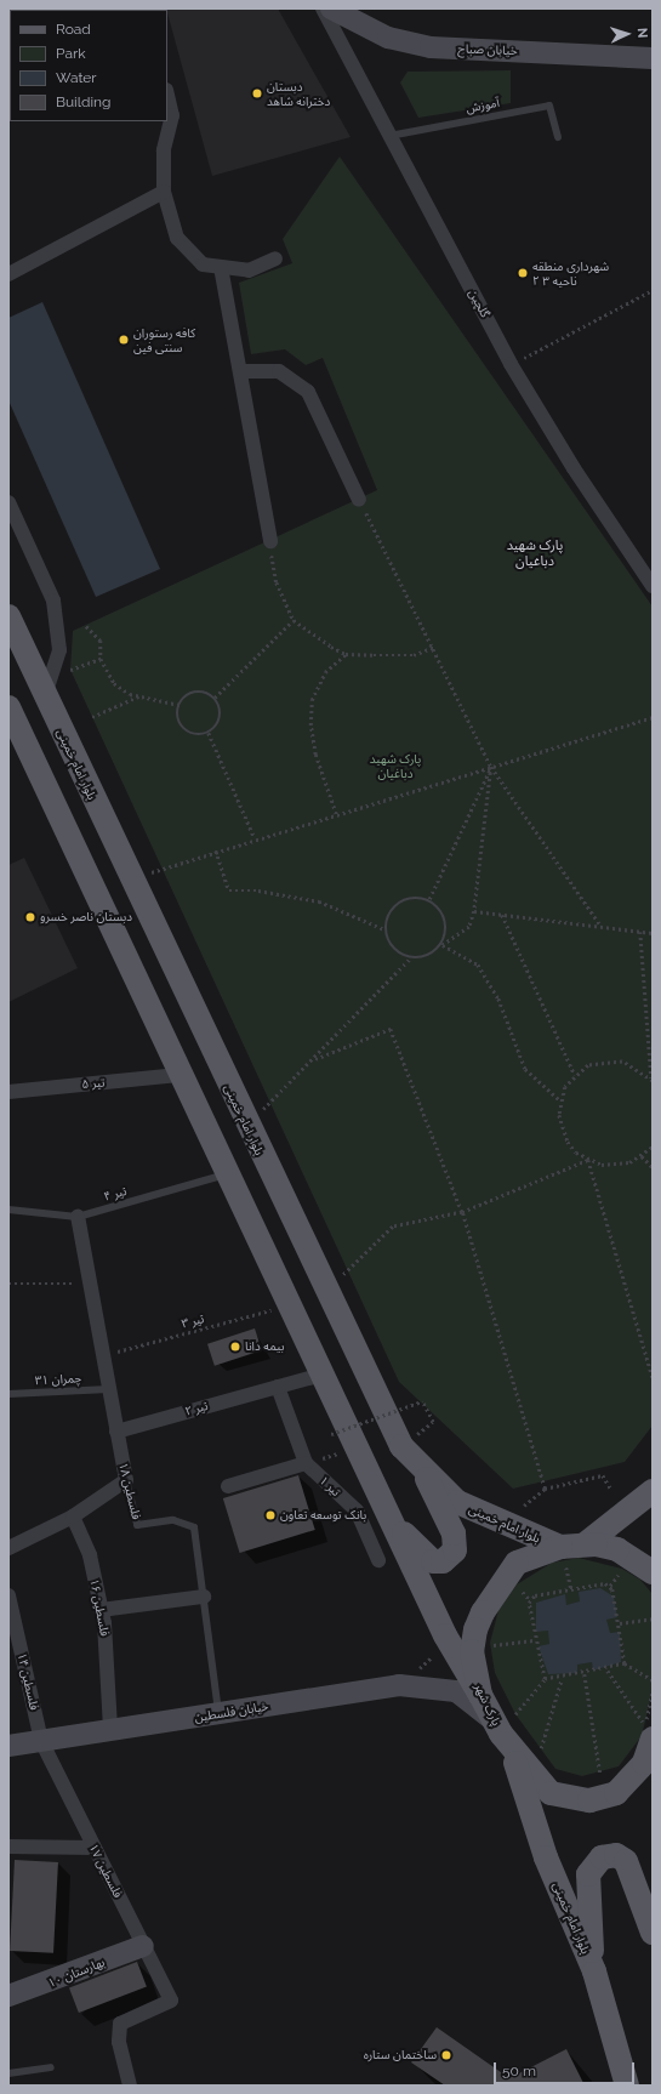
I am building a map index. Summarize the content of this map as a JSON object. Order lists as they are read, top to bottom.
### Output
{
  "streets": {
    "main road": ["بلوار امام خمینی", "پارک شهر"],
    "street": [
      "خیابان صباح",
      "گلچین",
      "تیر ۵",
      "تیر ۲",
      "تیر ۱",
      "فلسطین ۱۸",
      "فلسطین ۱۶",
      "فلسطین ۱۴",
      "خیابان فلسطین",
      "فلسطین ۱۷",
      "بهارستان ۱۰"
    ],
    "lane": ["آموزش", "تیر ۴", "چمران ۳۱"],
    "path": ["تیر ۳"]
  },
  "crossings": [
    ["آموزش", "گلچین"],
    ["بلوار امام خمینی", "پارک شهر"],
    ["بلوار امام خمینی", "خیابان فلسطین"],
    ["تیر ۴", "فلسطین ۱۸"],
    ["تیر ۳", "فلسطین ۱۸"],
    ["چمران ۳۱", "فلسطین ۱۸"],
    ["تیر ۲", "تیر ۱"],
    ["تیر ۲", "فلسطین ۱۸"],
    ["فلسطین ۱۸", "خیابان فلسطین"],
    ["فلسطین ۱۶", "خیابان فلسطین"],
    ["فلسطین ۱۴", "خیابان فلسطین"],
    ["فلسطین ۱۴", "فلسطین ۱۷"],
    ["پارک شهر", "خیابان فلسطین"],
    ["خیابان فلسطین", "فلسطین ۱۷"],
    ["فلسطین ۱۷", "بهارستان ۱۰"]
  ],
  "districts": ["پارک شهید دباغیان"],
  "parks": ["پارک شهید دباغیان"],
  "places": [
    "دبستان دخترانه شاهد",
    "شهرداری منطقه ۲ ناحیه ۳",
    "کافه رستوران سنتی فین",
    "دبستان ناصر خسرو",
    "بیمه دانا",
    "بانک توسعه تعاون",
    "ساختمان ستاره"
  ],
  "legend": [
    "Road",
    "Park",
    "Water",
    "Building"
  ],
  "scale_bar": "50 m",
  "north": "right"
}
